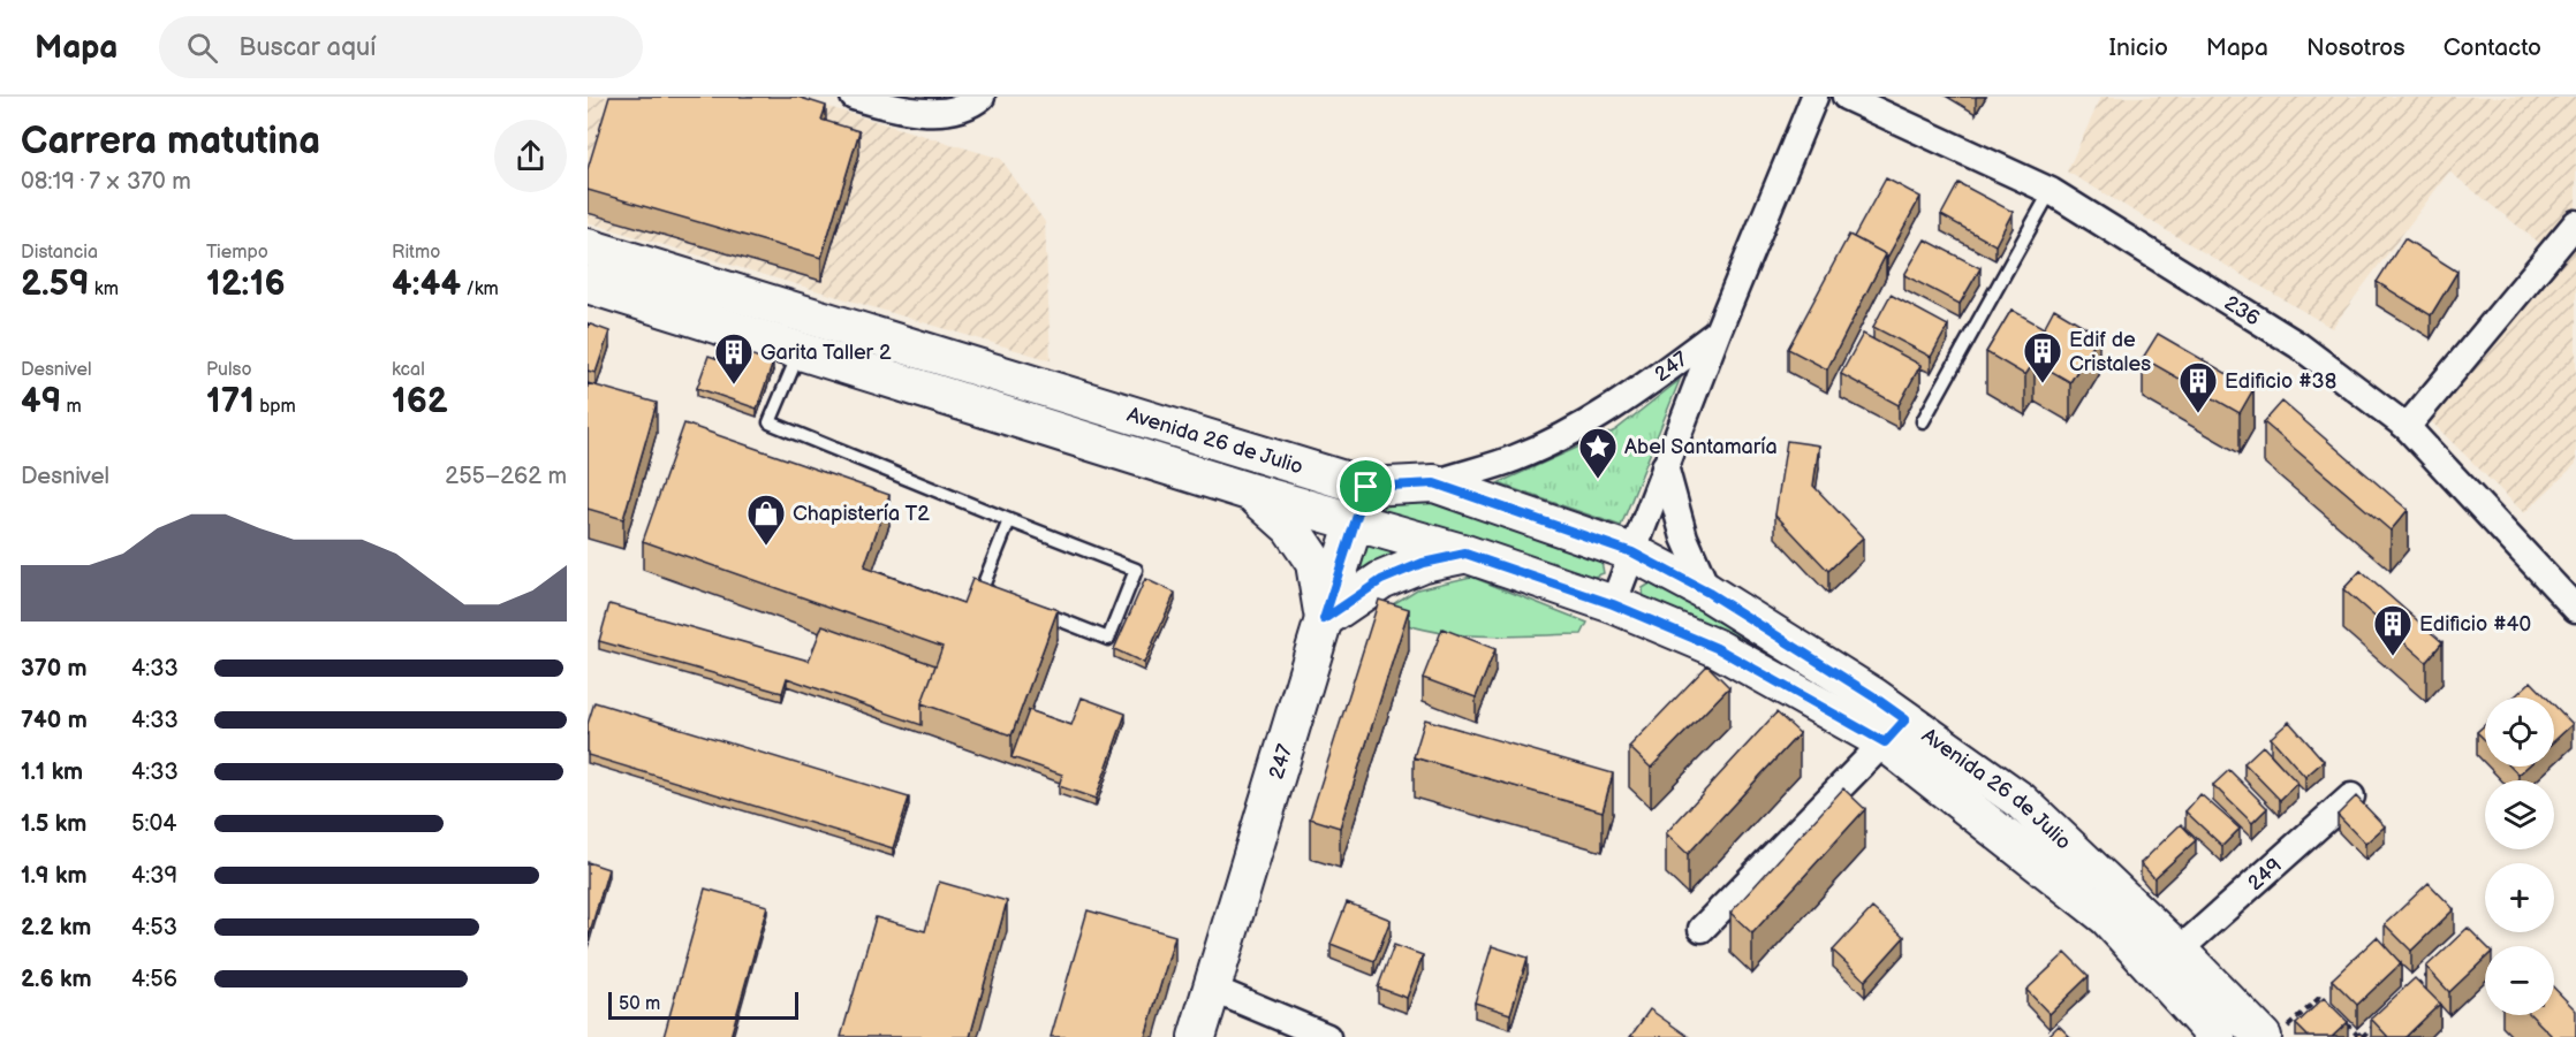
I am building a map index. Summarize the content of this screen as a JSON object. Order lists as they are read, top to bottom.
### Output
{
  "streets": {
    "street": [
      "236",
      "247",
      "Avenida 26 de Julio",
      "249"
    ]
  },
  "crossings": [
    ["247", "Avenida 26 de Julio"],
    ["Avenida 26 de Julio", "249"]
  ],
  "places": {
    "building": [
      "Edif de Cristales",
      "Garita Taller 2",
      "Edificio #38",
      "Edificio #40"
    ],
    "place": ["Abel Santamaría"],
    "shop": ["Chapistería T2"]
  },
  "scale_bar": "50 m",
  "page": {
    "header": "Mapa",
    "search": "Buscar aquí",
    "nav": [
      "Inicio",
      "Mapa",
      "Nosotros",
      "Contacto"
    ],
    "heading": ["Carrera matutina", "08:19 · 7 × 370 m"],
    "stats": [
      ["Distancia", "2.59 km"],
      ["Tiempo", "12:16"],
      ["Ritmo", "4:44 /km"],
      ["Desnivel", "49 m"],
      ["Pulso", "171 bpm"],
      ["kcal", "162"]
    ],
    "chart": ["Desnivel", "255–262 m"],
    "list": [
      {
        "name": "370 m",
        "note": "4:33"
      },
      {
        "name": "740 m",
        "note": "4:33"
      },
      {
        "name": "1.1 km",
        "note": "4:33"
      },
      {
        "name": "1.5 km",
        "note": "5:04"
      },
      {
        "name": "1.9 km",
        "note": "4:39"
      },
      {
        "name": "2.2 km",
        "note": "4:53"
      },
      {
        "name": "2.6 km",
        "note": "4:56"
      }
    ],
    "map_buttons": ["+", "−"],
    "scale": "50 m"
  }
}
